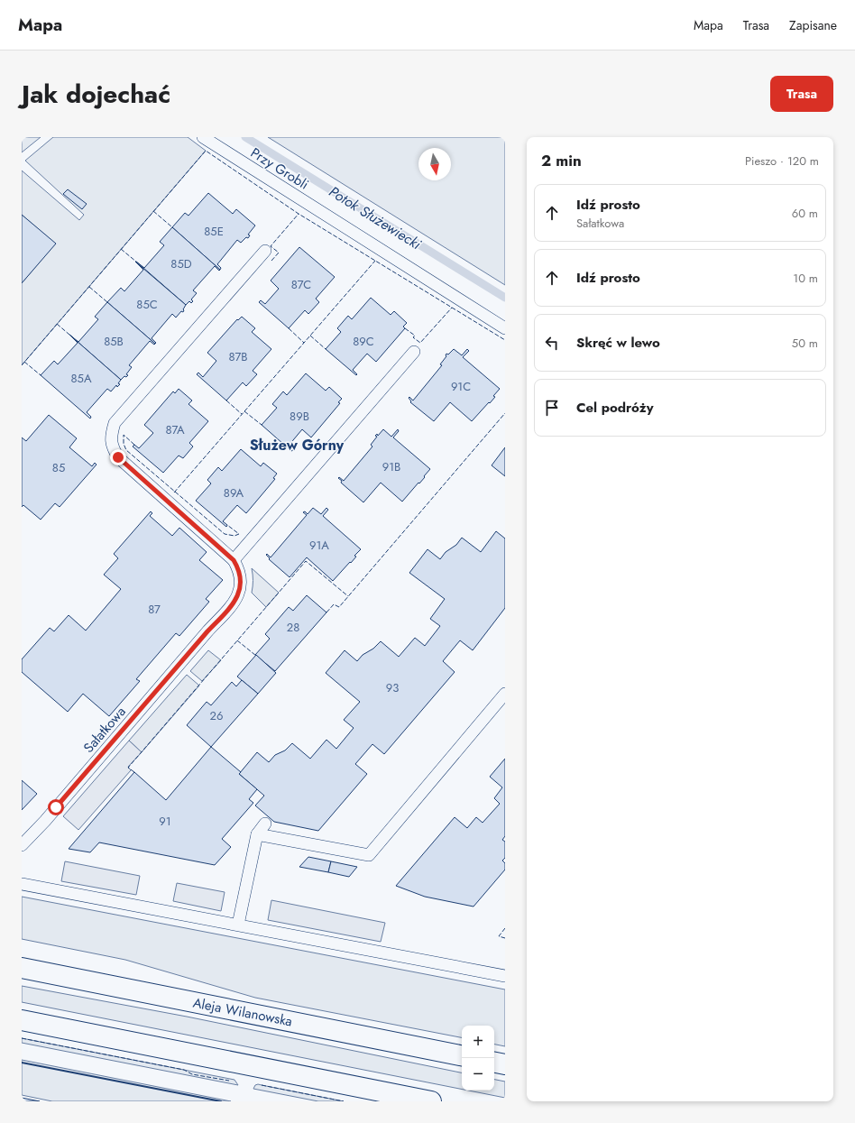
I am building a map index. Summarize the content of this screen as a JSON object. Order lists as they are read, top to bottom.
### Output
{
  "streets": {
    "main road": ["Aleja Wilanowska"],
    "lane": ["Przy Grobli", "Sałatkowa"]
  },
  "districts": ["Służew Górny"],
  "water": ["Potok Służewiecki"],
  "house_numbers": [
    "85E",
    "85D",
    "87C",
    "85C",
    "85B",
    "89C",
    "87B",
    "85A",
    "91C",
    "89B",
    "87A",
    "91B",
    "85",
    "89A",
    "91A",
    "87",
    "28",
    "93",
    "26",
    "91"
  ],
  "north": "bottom",
  "page": {
    "header": "Mapa",
    "nav": ["Mapa", "Trasa", "Zapisane"],
    "title": "Jak dojechać",
    "buttons": "Trasa",
    "heading": ["2 min", "Pieszo · 120 m"],
    "list": [
      ["Idź prosto", "Sałatkowa", "60 m"],
      ["Idź prosto", "10 m"],
      ["Skręć w lewo", "50 m"],
      "Cel podróży"
    ],
    "map_buttons": ["+", "−"]
  }
}
